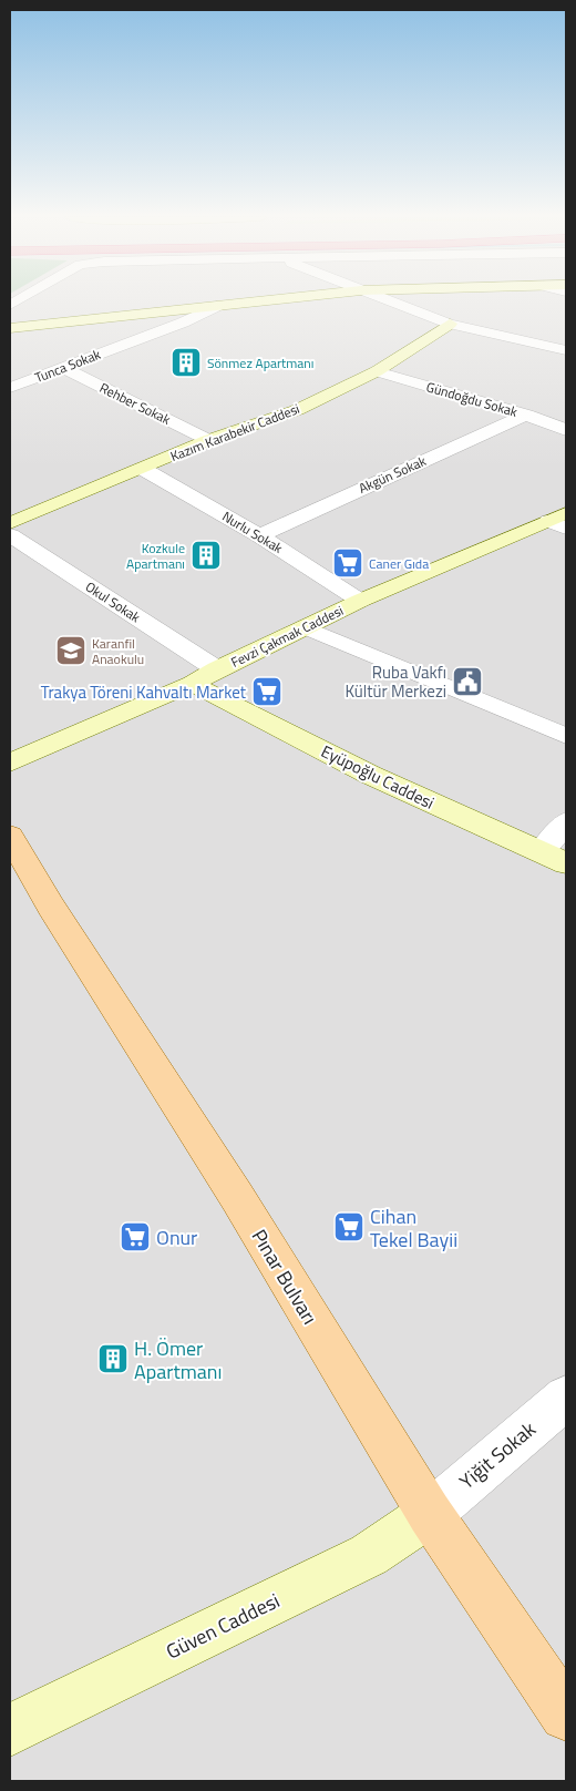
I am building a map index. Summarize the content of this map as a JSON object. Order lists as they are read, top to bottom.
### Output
{
  "streets": {
    "main road": ["Pınar Bulvarı"],
    "street": [
      "Tunca Sokak",
      "Gündoğdu Sokak",
      "Rehber Sokak",
      "Kazım Karabekir Caddesi",
      "Akgün Sokak",
      "Nurlu Sokak",
      "Okul Sokak",
      "Fevzi Çakmak Caddesi",
      "Eyüpoğlu Caddesi",
      "Yiğit Sokak",
      "Güven Caddesi"
    ]
  },
  "crossings": [
    ["Tunca Sokak", "Rehber Sokak"],
    ["Gündoğdu Sokak", "Kazım Karabekir Caddesi"],
    ["Gündoğdu Sokak", "Akgün Sokak"],
    ["Rehber Sokak", "Kazım Karabekir Caddesi"],
    ["Kazım Karabekir Caddesi", "Nurlu Sokak"],
    ["Akgün Sokak", "Nurlu Sokak"],
    ["Nurlu Sokak", "Fevzi Çakmak Caddesi"],
    ["Okul Sokak", "Fevzi Çakmak Caddesi"],
    ["Fevzi Çakmak Caddesi", "Eyüpoğlu Caddesi"],
    ["Pınar Bulvarı", "Yiğit Sokak"],
    ["Pınar Bulvarı", "Güven Caddesi"],
    ["Yiğit Sokak", "Güven Caddesi"]
  ],
  "places": {
    "building": ["Sönmez Apartmanı", "Kozkule Apartmanı", "H. Ömer Apartmanı"],
    "supermarket": [
      "Caner Gıda",
      "Trakya Töreni Kahvaltı Market",
      "Cihan Tekel Bayii",
      "Onur"
    ],
    "school or university": ["Karanfil Anaokulu"],
    "public building": ["Ruba Vakfı Kültür Merkezi"]
  }
}
